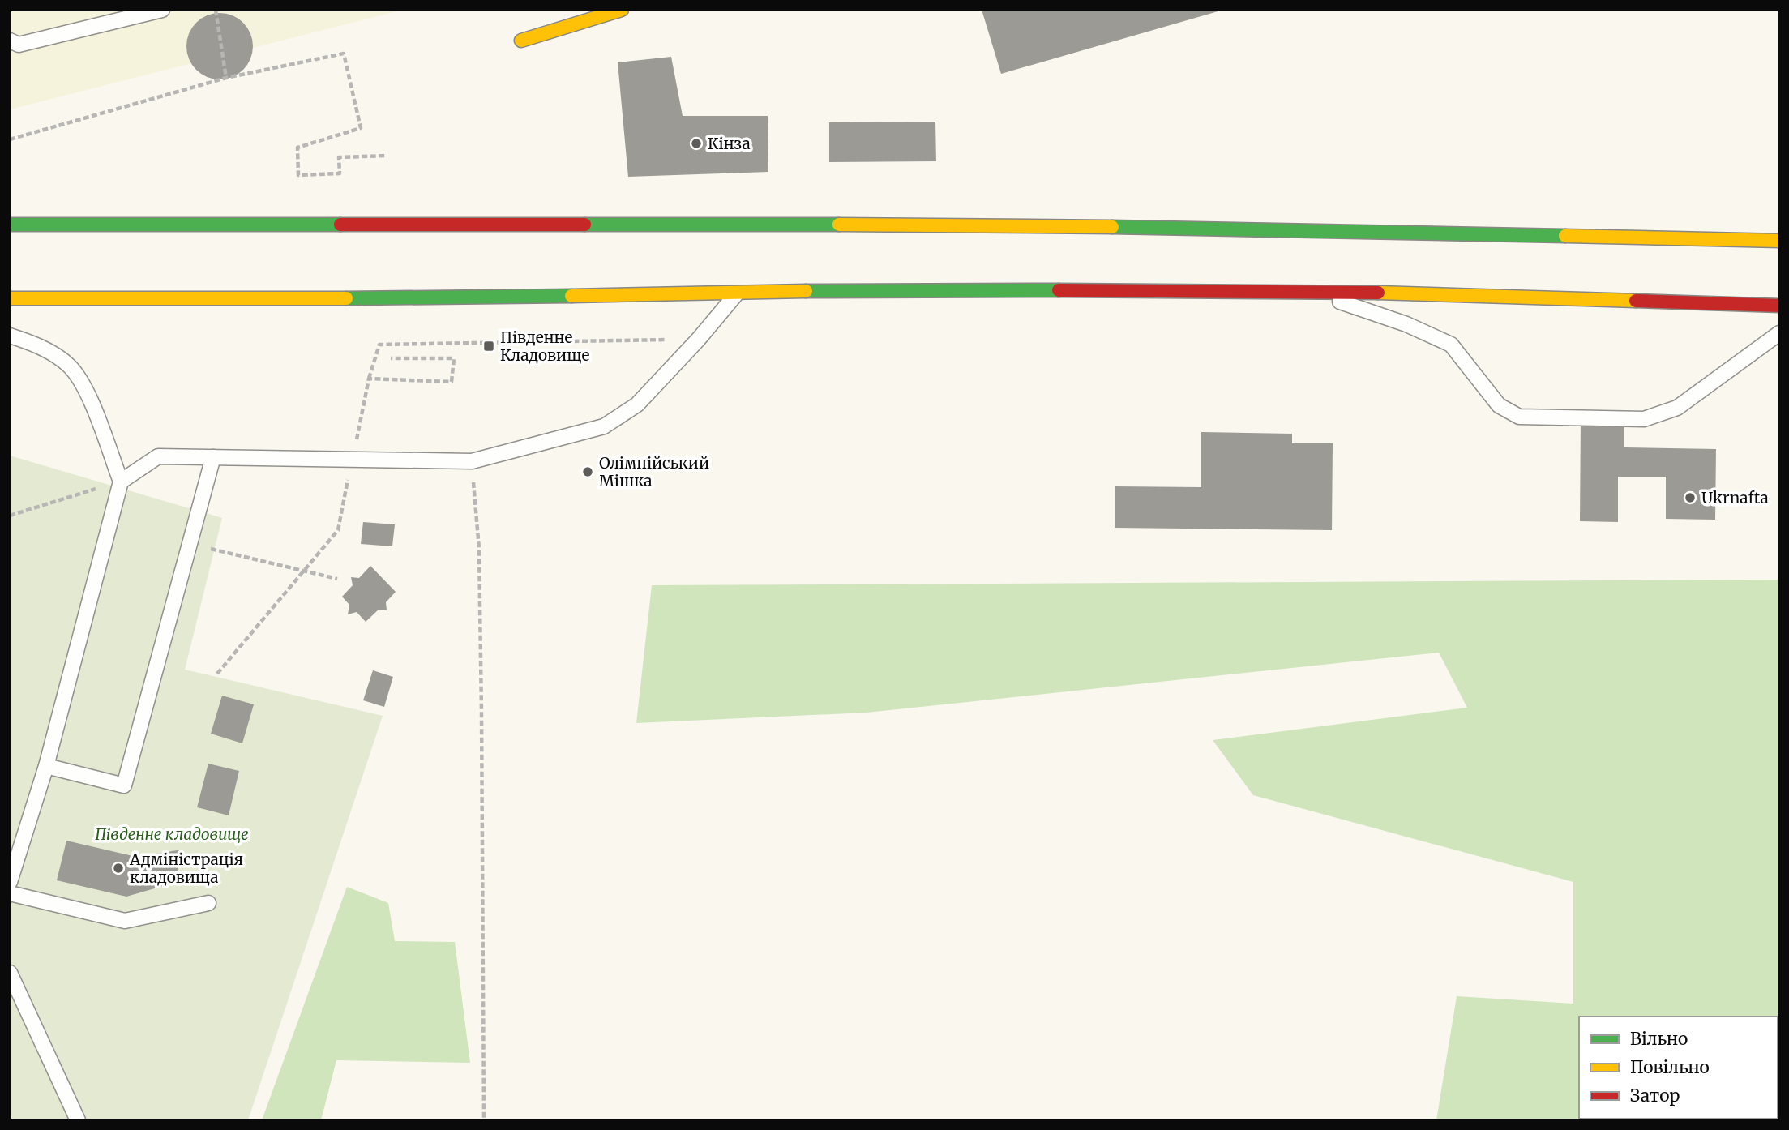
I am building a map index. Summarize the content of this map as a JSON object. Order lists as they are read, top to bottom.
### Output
{
  "parks": ["Південне кладовище"],
  "places": {
    "other": [
      "Кінза",
      "Олімпійський Мішка",
      "Ukrnafta",
      "Адміністрація кладовища"
    ],
    "transit": ["Південне Кладовище"]
  },
  "legend": ["Вільно", "Повільно", "Затор"]
}
